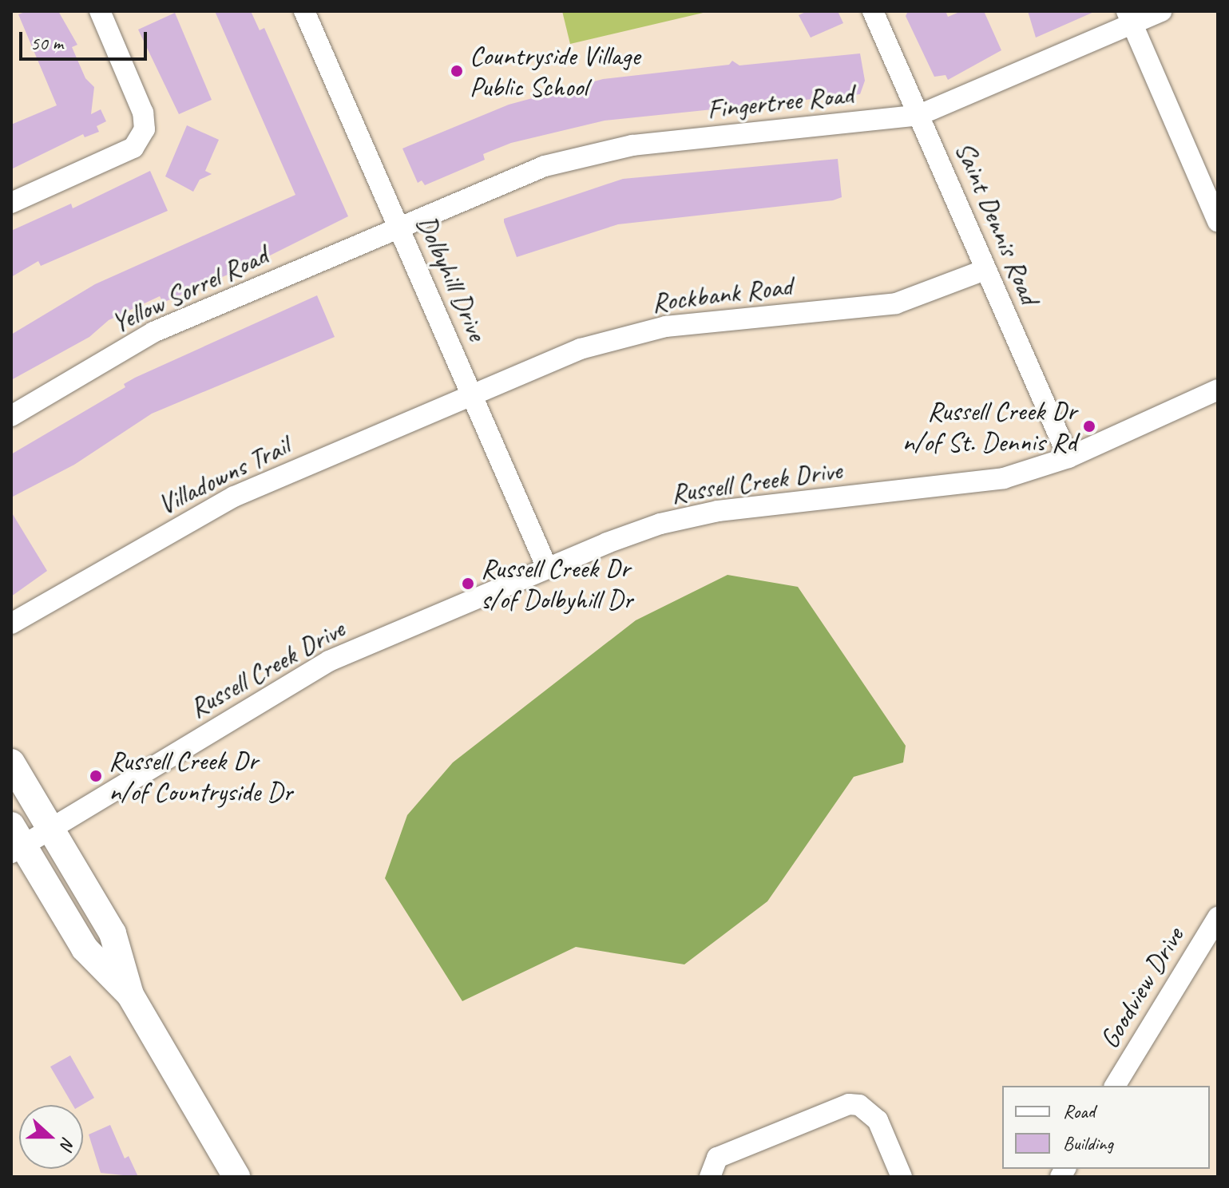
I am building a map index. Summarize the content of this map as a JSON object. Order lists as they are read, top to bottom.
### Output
{
  "streets": {
    "street": [
      "Fingertree Road",
      "Saint Dennis Road",
      "Dolbyhill Drive",
      "Yellow Sorrel Road",
      "Rockbank Road",
      "Villadowns Trail",
      "Russell Creek Drive",
      "Goodview Drive"
    ]
  },
  "crossings": [
    ["Fingertree Road", "Saint Dennis Road"],
    ["Fingertree Road", "Dolbyhill Drive"],
    ["Fingertree Road", "Yellow Sorrel Road"],
    ["Saint Dennis Road", "Rockbank Road"],
    ["Saint Dennis Road", "Russell Creek Drive"],
    ["Dolbyhill Drive", "Yellow Sorrel Road"],
    ["Dolbyhill Drive", "Rockbank Road"],
    ["Dolbyhill Drive", "Villadowns Trail"],
    ["Dolbyhill Drive", "Russell Creek Drive"],
    ["Rockbank Road", "Villadowns Trail"]
  ],
  "places": [
    "Countryside Village Public School",
    "Russell Creek Dr n/of St. Dennis Rd",
    "Russell Creek Dr s/of Dolbyhill Dr",
    "Russell Creek Dr n/of Countryside Dr"
  ],
  "legend": ["Road", "Building"],
  "scale_bar": "50 m",
  "north": "right"
}
